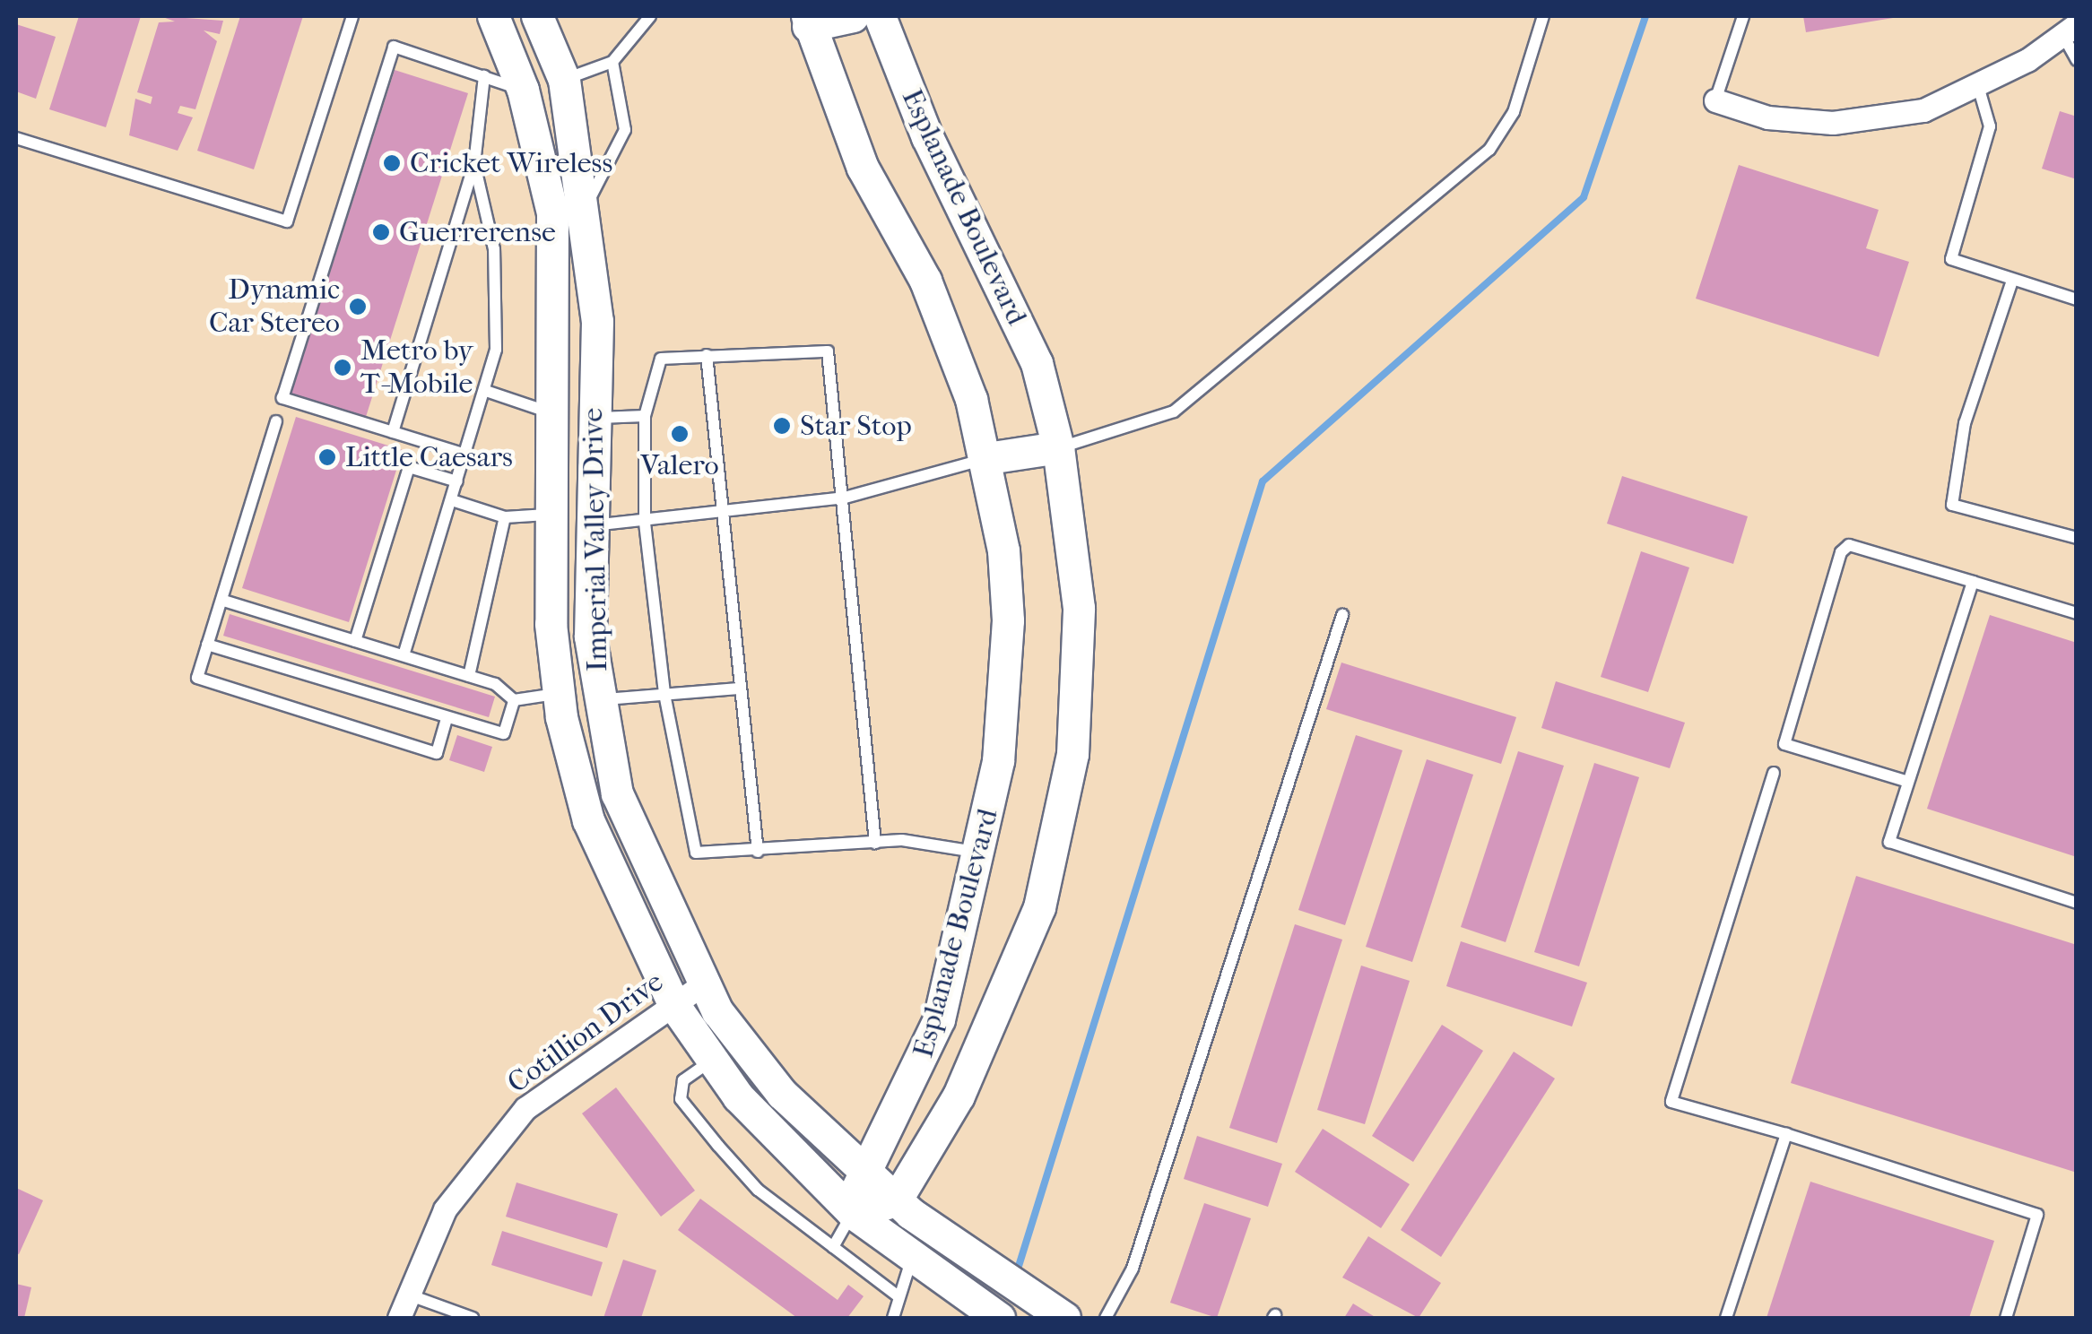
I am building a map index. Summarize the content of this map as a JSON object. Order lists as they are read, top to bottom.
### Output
{
  "streets": {
    "main road": ["Esplanade Boulevard", "Imperial Valley Drive"],
    "street": ["Cotillion Drive"]
  },
  "crossings": [
    ["Esplanade Boulevard", "Imperial Valley Drive"],
    ["Imperial Valley Drive", "Cotillion Drive"]
  ],
  "places": [
    "Cricket Wireless",
    "Guerrerense",
    "Dynamic Car Stereo",
    "Metro by T-Mobile",
    "Star Stop",
    "Valero",
    "Little Caesars"
  ]
}
